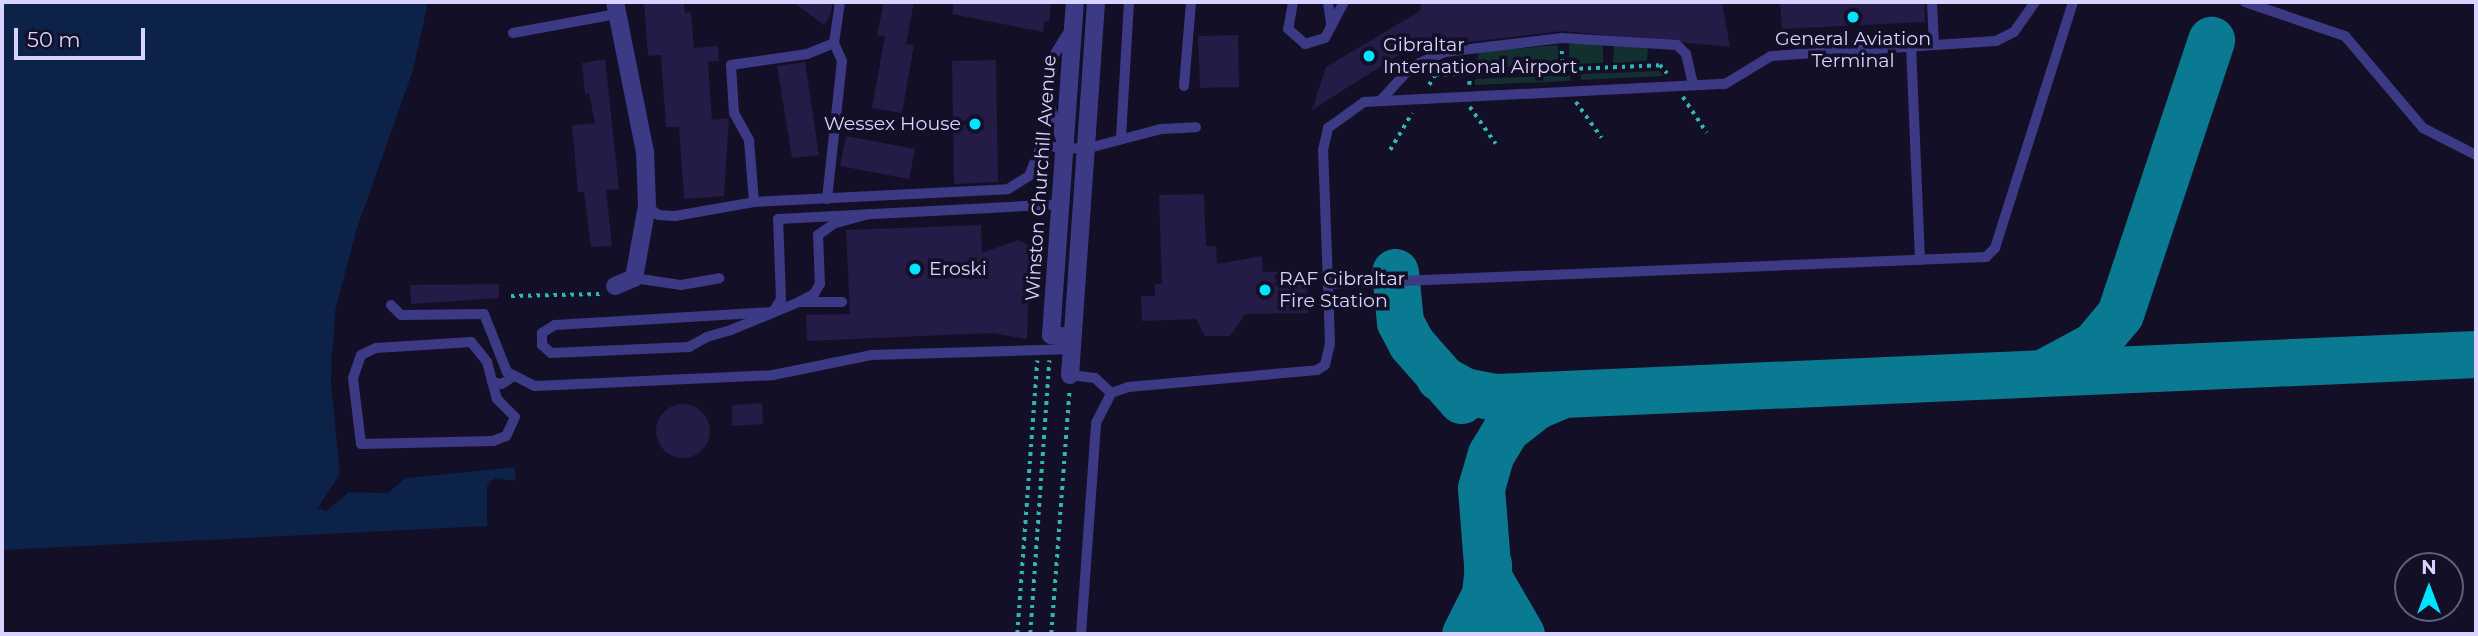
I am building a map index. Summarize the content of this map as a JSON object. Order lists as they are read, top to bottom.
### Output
{
  "streets": {
    "street": ["Winston Churchill Avenue"]
  },
  "places": [
    "General Aviation Terminal",
    "Gibraltar International Airport",
    "Wessex House",
    "Eroski",
    "RAF Gibraltar Fire Station"
  ],
  "scale_bar": "50 m",
  "north": "top"
}
